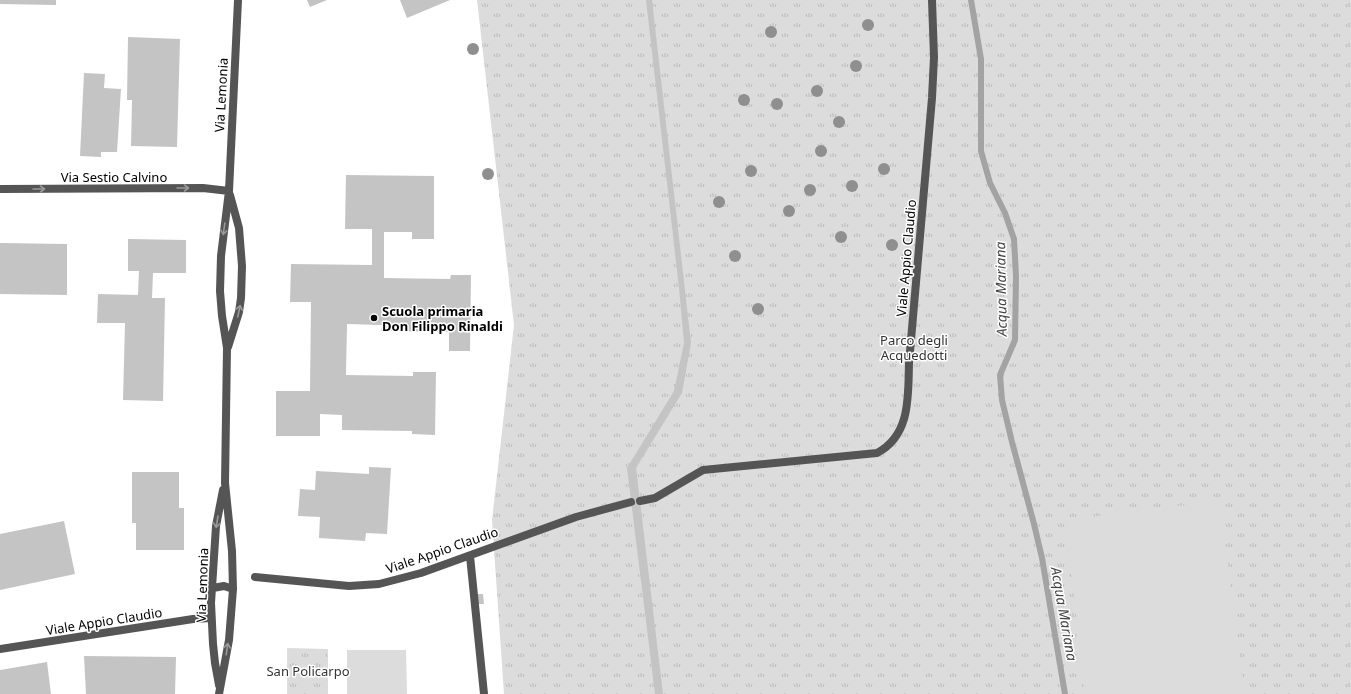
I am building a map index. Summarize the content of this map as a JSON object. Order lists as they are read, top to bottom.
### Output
{
  "streets": {
    "street": ["Via Lemonia", "Via Sestio Calvino", "Viale Appio Claudio"]
  },
  "crossings": [
    ["Via Lemonia", "Via Sestio Calvino"],
    ["Via Lemonia", "Viale Appio Claudio"]
  ],
  "one_way": ["Via Sestio Calvino"],
  "water": ["Acqua Mariana"],
  "parks": ["Parco degli Acquedotti", "San Policarpo"],
  "places": ["Scuola primaria Don Filippo Rinaldi"]
}
